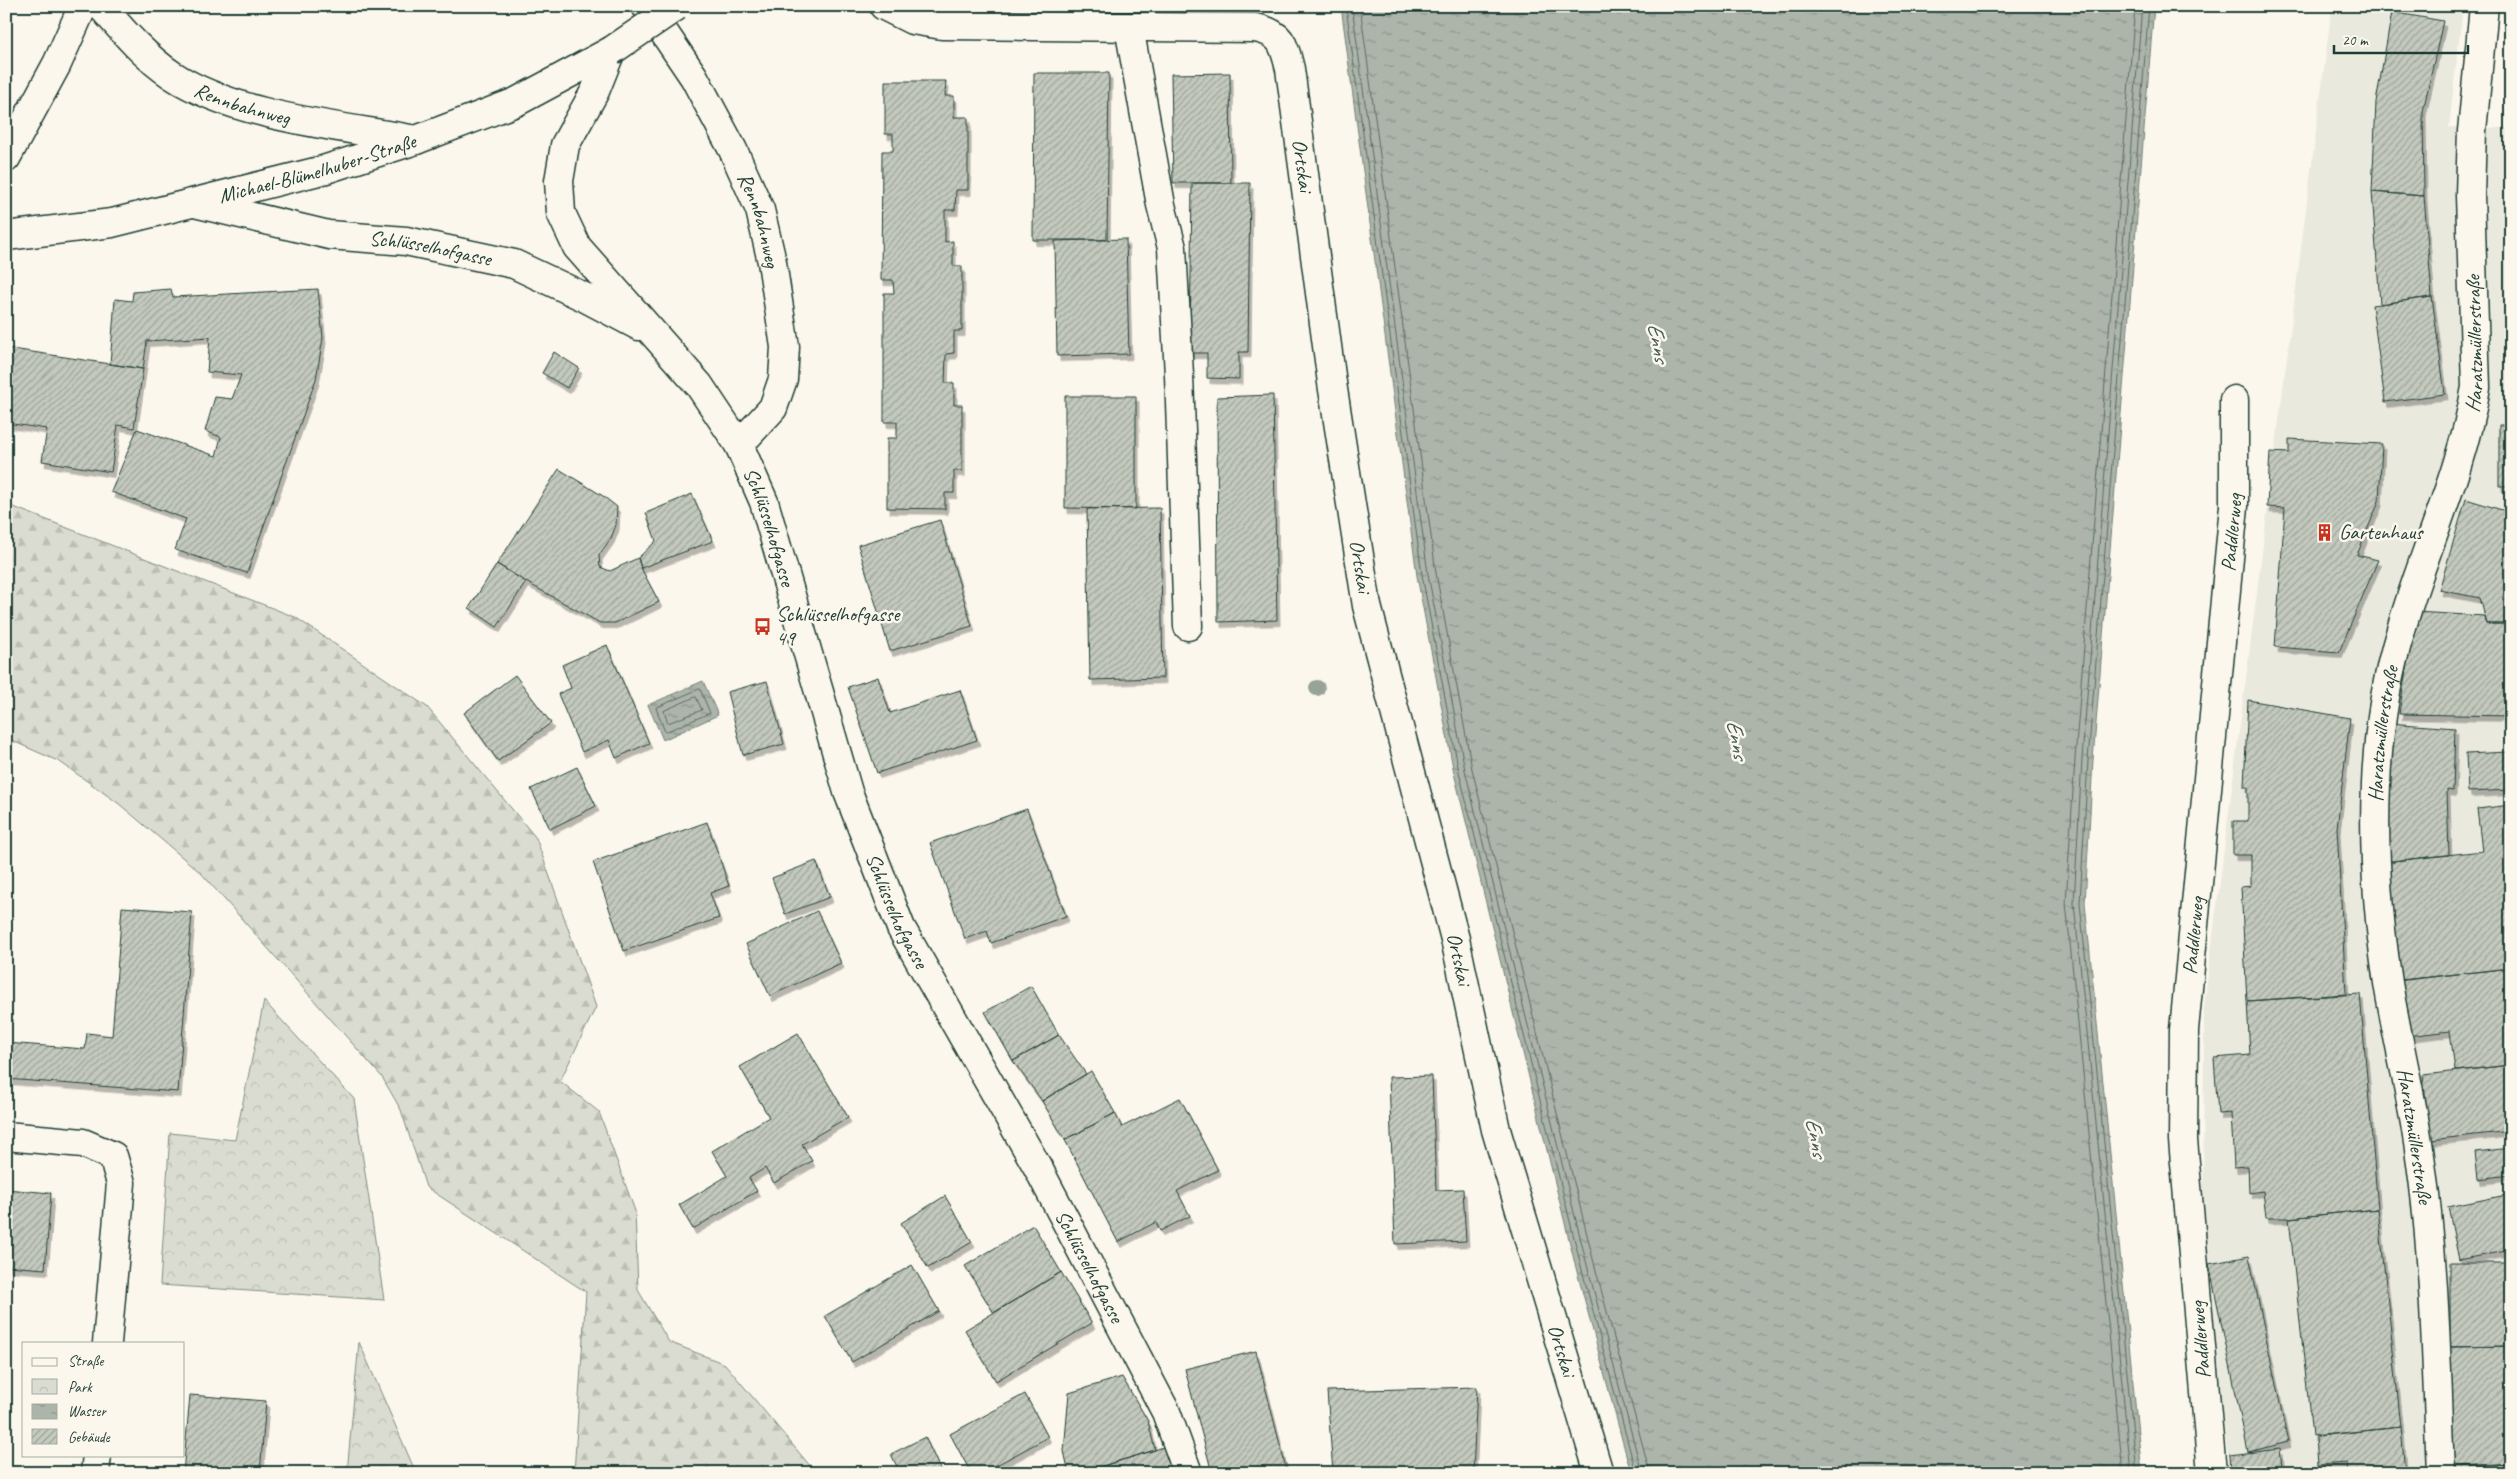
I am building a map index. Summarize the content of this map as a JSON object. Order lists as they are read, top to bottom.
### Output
{
  "streets": {
    "street": [
      "Rennbahnweg",
      "Ortskai",
      "Michael-Blümelhuber-Straße",
      "Schlüsselhofgasse",
      "Haratzmüllerstraße",
      "Paddlerweg"
    ]
  },
  "crossings": [
    ["Rennbahnweg", "Michael-Blümelhuber-Straße"],
    ["Rennbahnweg", "Schlüsselhofgasse"],
    ["Michael-Blümelhuber-Straße", "Schlüsselhofgasse"]
  ],
  "water": ["Enns"],
  "places": {
    "building": ["Gartenhaus"],
    "bus stop": ["Schlüsselhofgasse 49"]
  },
  "legend": [
    "Straße",
    "Park",
    "Wasser",
    "Gebäude"
  ],
  "scale_bar": "20 m"
}
